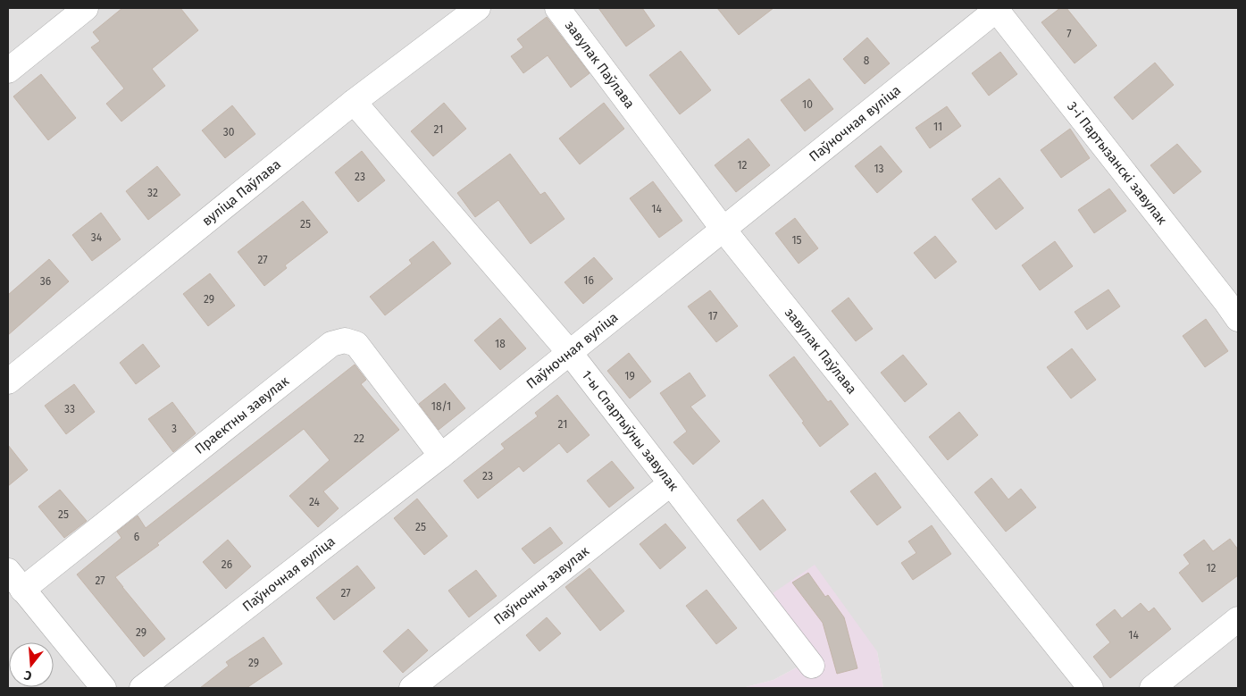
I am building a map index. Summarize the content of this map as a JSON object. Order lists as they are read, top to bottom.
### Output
{
  "streets": {
    "street": [
      "завулак Паўлава",
      "Паўночная вуліца",
      "3-і Партызанскі завулак",
      "вуліца Паўлава",
      "Праектны завулак",
      "1-ы Спартыўны завулак",
      "Паўночны завулак"
    ]
  },
  "crossings": [
    ["завулак Паўлава", "Паўночная вуліца"],
    ["Паўночная вуліца", "3-і Партызанскі завулак"],
    ["Паўночная вуліца", "Праектны завулак"],
    ["Паўночная вуліца", "1-ы Спартыўны завулак"],
    ["вуліца Паўлава", "1-ы Спартыўны завулак"],
    ["1-ы Спартыўны завулак", "Паўночны завулак"]
  ],
  "house_numbers": [
    "7",
    "8",
    "10",
    "11",
    "21",
    "30",
    "12",
    "13",
    "23",
    "32",
    "14",
    "25",
    "34",
    "15",
    "27",
    "16",
    "36",
    "29",
    "17",
    "18",
    "19",
    "18/1",
    "33",
    "21",
    "3",
    "22",
    "23",
    "24",
    "25",
    "25",
    "6",
    "26",
    "12",
    "27",
    "27",
    "29",
    "14",
    "29"
  ],
  "north": "bottom"
}
